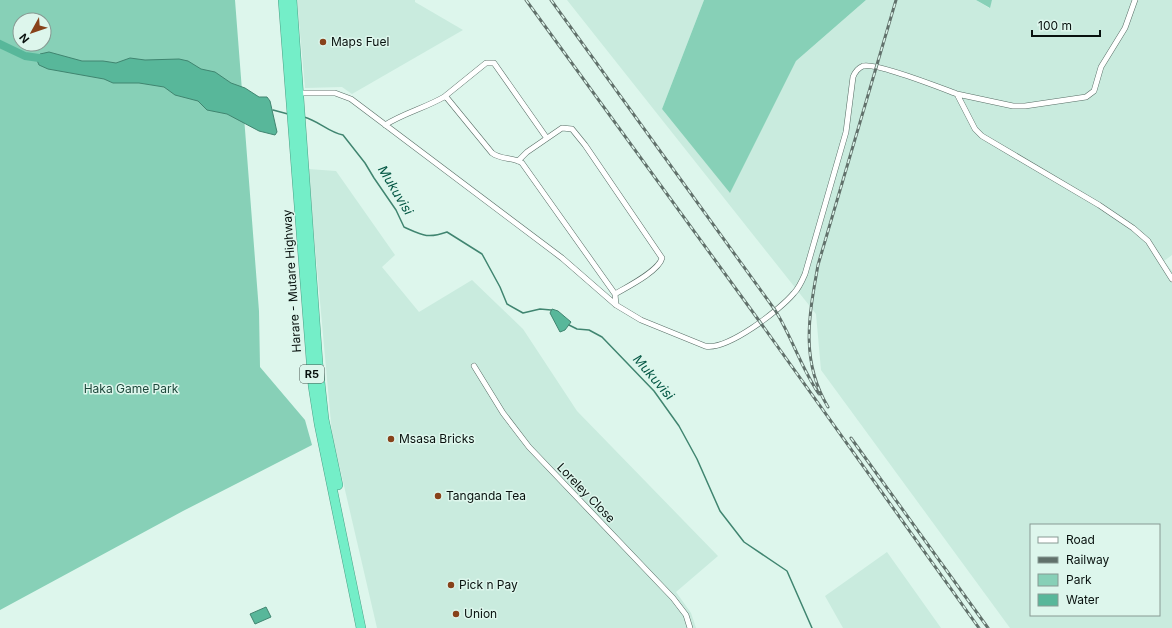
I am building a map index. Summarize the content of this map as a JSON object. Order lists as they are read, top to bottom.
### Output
{
  "streets": {
    "highway": ["Harare - Mutare Highway", "R5"],
    "street": ["Loreley Close"]
  },
  "water": ["Mukuvisi"],
  "parks": ["Haka Game Park"],
  "places": [
    "Maps Fuel",
    "Msasa Bricks",
    "Tanganda Tea",
    "Pick n Pay",
    "Union"
  ],
  "legend": [
    "Road",
    "Railway",
    "Park",
    "Water"
  ],
  "scale_bar": "100 m",
  "north": "bottom left"
}
